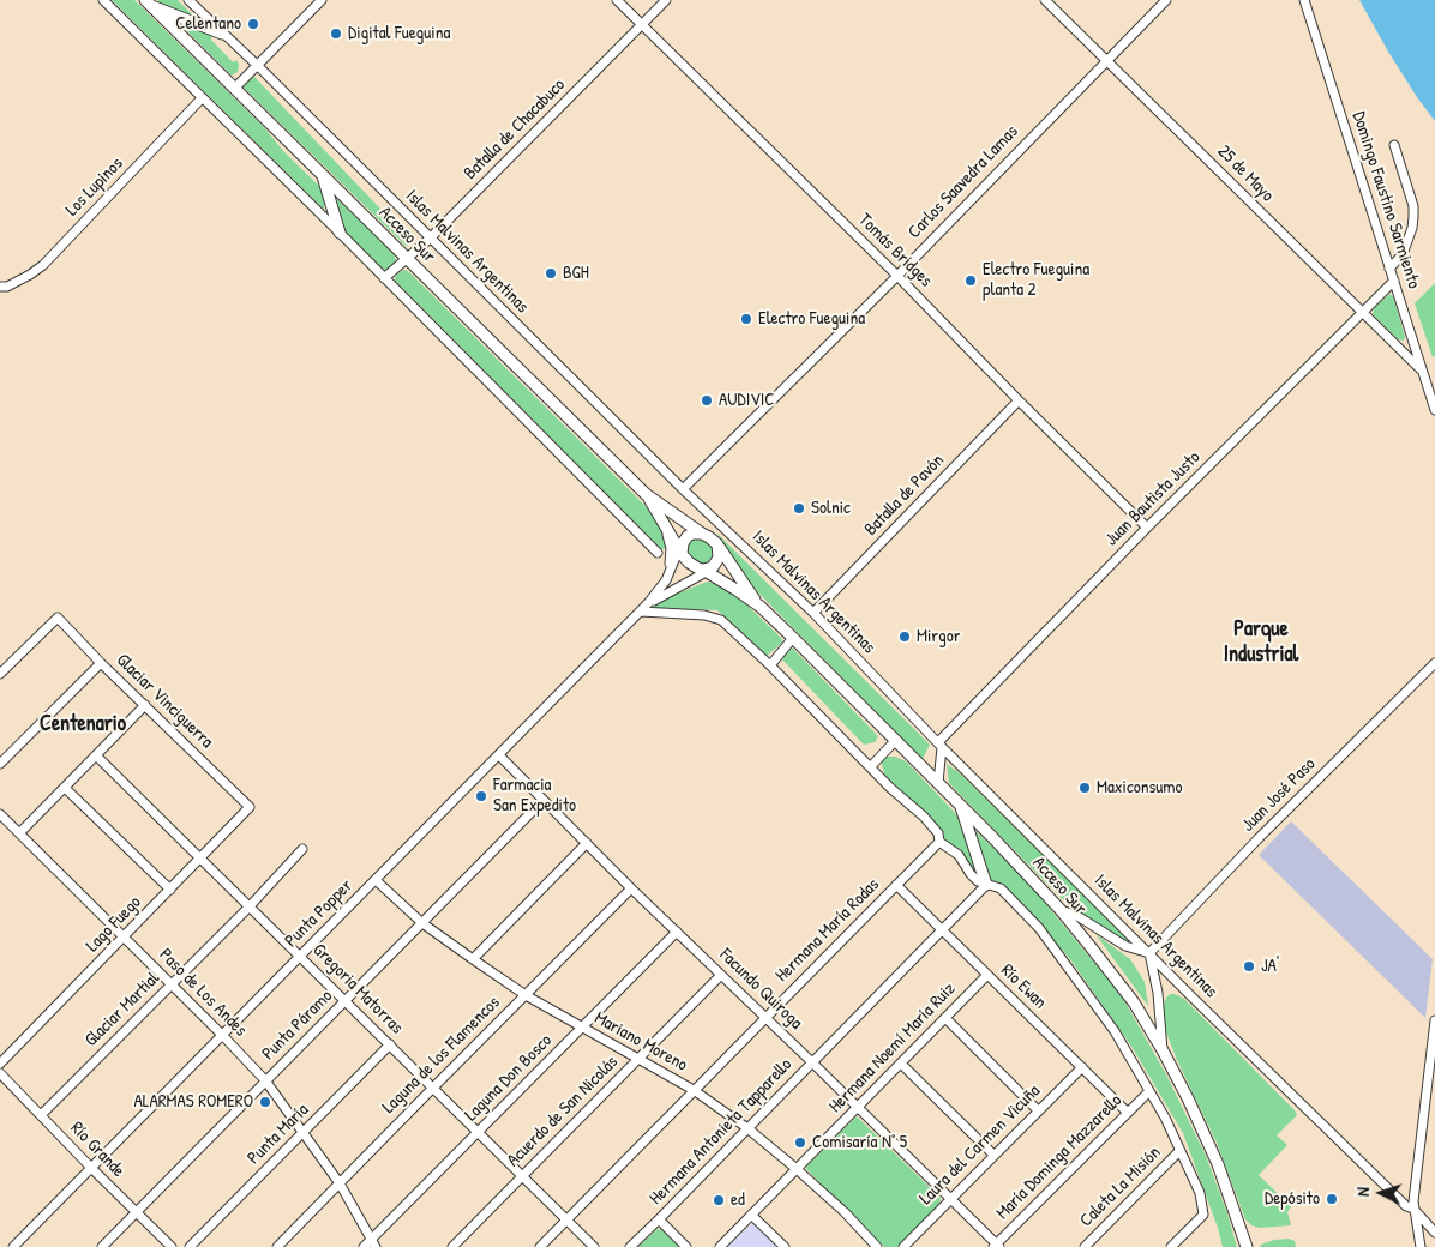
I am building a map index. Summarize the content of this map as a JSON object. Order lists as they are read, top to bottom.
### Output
{
  "streets": {
    "main road": ["Acceso Sur"],
    "street": [
      "Batalla de Chacabuco",
      "25 de Mayo",
      "Carlos Saavedra Lamas",
      "Los Lupinos",
      "Domingo Faustino Sarmiento",
      "Tomás Bridges",
      "Islas Malvinas Argentinas",
      "Batalla de Pavón",
      "Juan Bautista Justo",
      "Glaciar Vinciguerra",
      "Juan José Paso",
      "Punta Popper",
      "Lago Fuego",
      "Hermana María Rodas",
      "Río Ewan",
      "Gregoria Matorras",
      "Facundo Quiroga",
      "Paso de Los Andes",
      "Glaciar Martial",
      "Punta Páramo",
      "Mariano Moreno",
      "Hermana Noemí María Ruiz",
      "Laguna de los Flamencos",
      "Laguna Don Bosco",
      "Acuerdo de San Nicolás",
      "Hermana Antonieta Tapparello",
      "Punta María",
      "Laura del Carmen Vicuña",
      "Río Grande",
      "María Dominga Mazzarello",
      "Caleta La Misión"
    ]
  },
  "crossings": [
    ["Batalla de Chacabuco", "Acceso Sur"],
    ["Batalla de Chacabuco", "Tomás Bridges"],
    ["Batalla de Chacabuco", "Islas Malvinas Argentinas"],
    ["25 de Mayo", "Carlos Saavedra Lamas"],
    ["25 de Mayo", "Domingo Faustino Sarmiento"],
    ["25 de Mayo", "Juan Bautista Justo"],
    ["Carlos Saavedra Lamas", "Tomás Bridges"],
    ["Carlos Saavedra Lamas", "Islas Malvinas Argentinas"],
    ["Domingo Faustino Sarmiento", "Juan Bautista Justo"],
    ["Acceso Sur", "Punta Popper"],
    ["Tomás Bridges", "Batalla de Pavón"],
    ["Tomás Bridges", "Juan Bautista Justo"],
    ["Islas Malvinas Argentinas", "Batalla de Pavón"],
    ["Islas Malvinas Argentinas", "Juan Bautista Justo"],
    ["Islas Malvinas Argentinas", "Juan José Paso"],
    ["Glaciar Vinciguerra", "Lago Fuego"],
    ["Punta Popper", "Gregoria Matorras"],
    ["Punta Popper", "Facundo Quiroga"],
    ["Punta Popper", "Paso de Los Andes"],
    ["Punta Popper", "Mariano Moreno"],
    ["Punta Popper", "Río Grande"],
    ["Lago Fuego", "Gregoria Matorras"],
    ["Lago Fuego", "Paso de Los Andes"],
    ["Hermana María Rodas", "Río Ewan"],
    ["Hermana María Rodas", "Gregoria Matorras"],
    ["Hermana María Rodas", "Facundo Quiroga"],
    ["Hermana María Rodas", "Mariano Moreno"],
    ["Río Ewan", "Hermana Noemí María Ruiz"],
    ["Río Ewan", "Hermana Antonieta Tapparello"],
    ["Río Ewan", "Laura del Carmen Vicuña"],
    ["Río Ewan", "María Dominga Mazzarello"],
    ["Gregoria Matorras", "Glaciar Martial"],
    ["Gregoria Matorras", "Punta Páramo"],
    ["Gregoria Matorras", "Laguna de los Flamencos"],
    ["Gregoria Matorras", "Laguna Don Bosco"],
    ["Gregoria Matorras", "Acuerdo de San Nicolás"],
    ["Gregoria Matorras", "Punta María"],
    ["Facundo Quiroga", "Punta Páramo"],
    ["Facundo Quiroga", "Hermana Noemí María Ruiz"],
    ["Facundo Quiroga", "Laguna de los Flamencos"],
    ["Facundo Quiroga", "Laguna Don Bosco"],
    ["Facundo Quiroga", "Acuerdo de San Nicolás"],
    ["Facundo Quiroga", "Hermana Antonieta Tapparello"],
    ["Facundo Quiroga", "Laura del Carmen Vicuña"],
    ["Facundo Quiroga", "María Dominga Mazzarello"],
    ["Paso de Los Andes", "Glaciar Martial"],
    ["Paso de Los Andes", "Punta Páramo"],
    ["Paso de Los Andes", "Laguna de los Flamencos"],
    ["Paso de Los Andes", "Laguna Don Bosco"],
    ["Paso de Los Andes", "Punta María"],
    ["Glaciar Martial", "Río Grande"],
    ["Punta Páramo", "Mariano Moreno"],
    ["Punta Páramo", "Río Grande"],
    ["Mariano Moreno", "Hermana Noemí María Ruiz"],
    ["Mariano Moreno", "Laguna de los Flamencos"],
    ["Mariano Moreno", "Laguna Don Bosco"],
    ["Mariano Moreno", "Acuerdo de San Nicolás"],
    ["Mariano Moreno", "Hermana Antonieta Tapparello"]
  ],
  "districts": ["Parque Industrial", "Centenario"],
  "places": [
    "Celentano",
    "Digital Fueguina",
    "BGH",
    "Electro Fueguina planta 2",
    "Electro Fueguina",
    "AUDIVIC",
    "Solnic",
    "Mirgor",
    "Maxiconsumo",
    "Farmacia San Expedito",
    "JA'",
    "ALARMAS ROMERO",
    "Comisaría N° 5",
    "Depósito",
    "ed"
  ],
  "north": "left"
}
